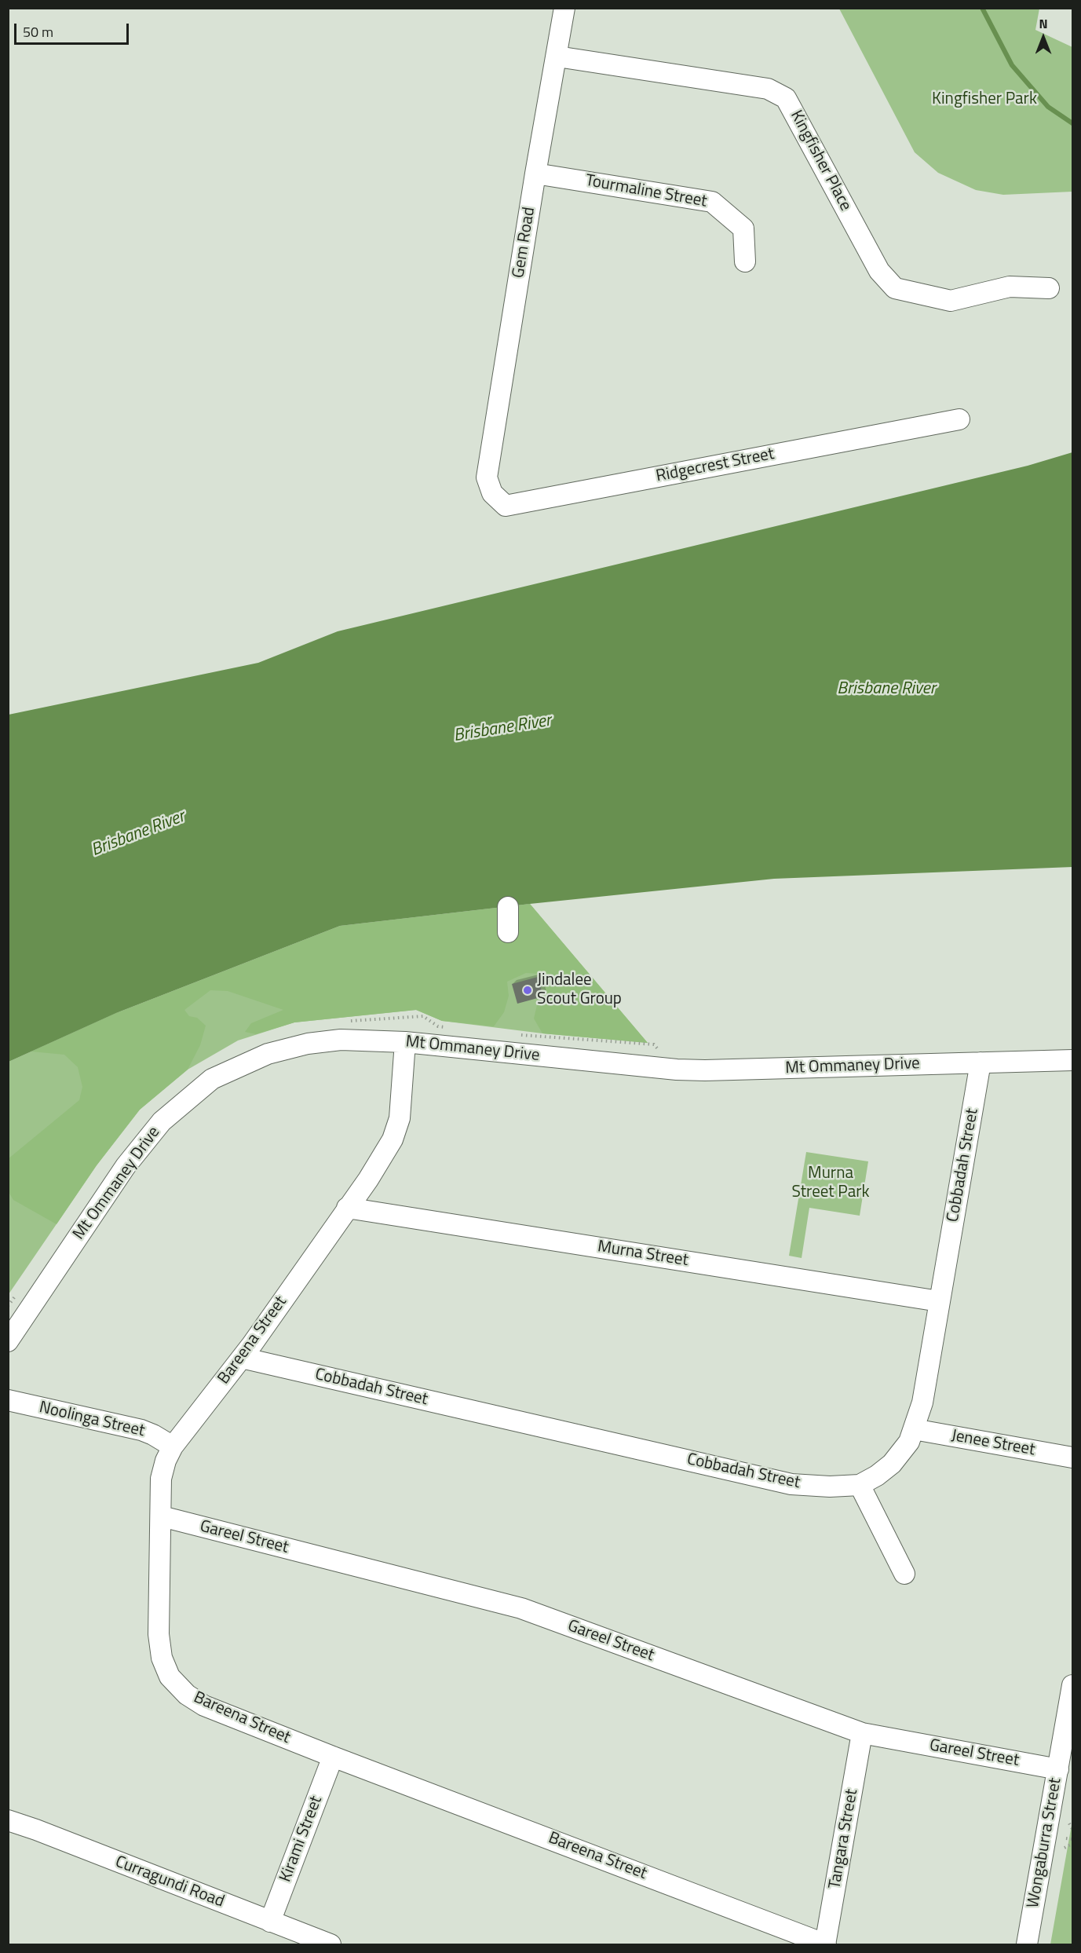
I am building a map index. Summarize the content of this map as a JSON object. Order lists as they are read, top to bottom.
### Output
{
  "streets": {
    "street": [
      "Kingfisher Place",
      "Tourmaline Street",
      "Gem Road",
      "Ridgecrest Street",
      "Mt Ommaney Drive",
      "Cobbadah Street",
      "Murna Street",
      "Bareena Street",
      "Noolinga Street",
      "Jenee Street",
      "Gareel Street",
      "Kirami Street",
      "Tangara Street",
      "Wongaburra Street",
      "Curragundi Road"
    ]
  },
  "crossings": [
    ["Kingfisher Place", "Gem Road"],
    ["Tourmaline Street", "Gem Road"],
    ["Gem Road", "Ridgecrest Street"],
    ["Mt Ommaney Drive", "Cobbadah Street"],
    ["Mt Ommaney Drive", "Bareena Street"],
    ["Cobbadah Street", "Murna Street"],
    ["Cobbadah Street", "Bareena Street"],
    ["Cobbadah Street", "Jenee Street"],
    ["Murna Street", "Bareena Street"],
    ["Bareena Street", "Noolinga Street"],
    ["Bareena Street", "Gareel Street"],
    ["Bareena Street", "Kirami Street"],
    ["Bareena Street", "Tangara Street"],
    ["Gareel Street", "Tangara Street"],
    ["Gareel Street", "Wongaburra Street"],
    ["Kirami Street", "Curragundi Road"]
  ],
  "water": ["Brisbane River"],
  "parks": ["Kingfisher Park", "Murna Street Park"],
  "places": ["Jindalee Scout Group"],
  "scale_bar": "50 m",
  "north": "top"
}
